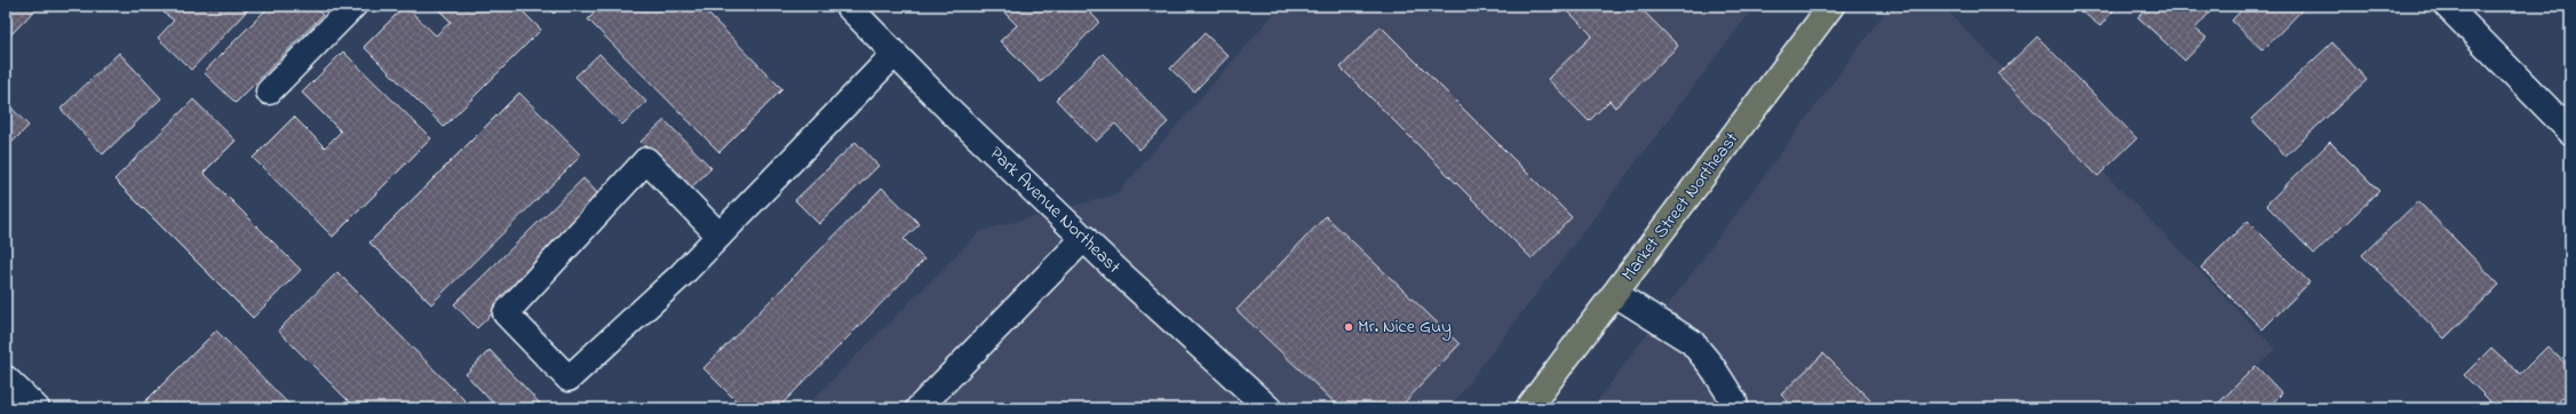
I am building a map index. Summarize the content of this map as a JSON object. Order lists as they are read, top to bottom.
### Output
{
  "streets": {
    "main road": ["Market Street Northeast"],
    "street": ["Park Avenue Northeast"]
  },
  "places": ["Mr. Nice Guy"]
}
